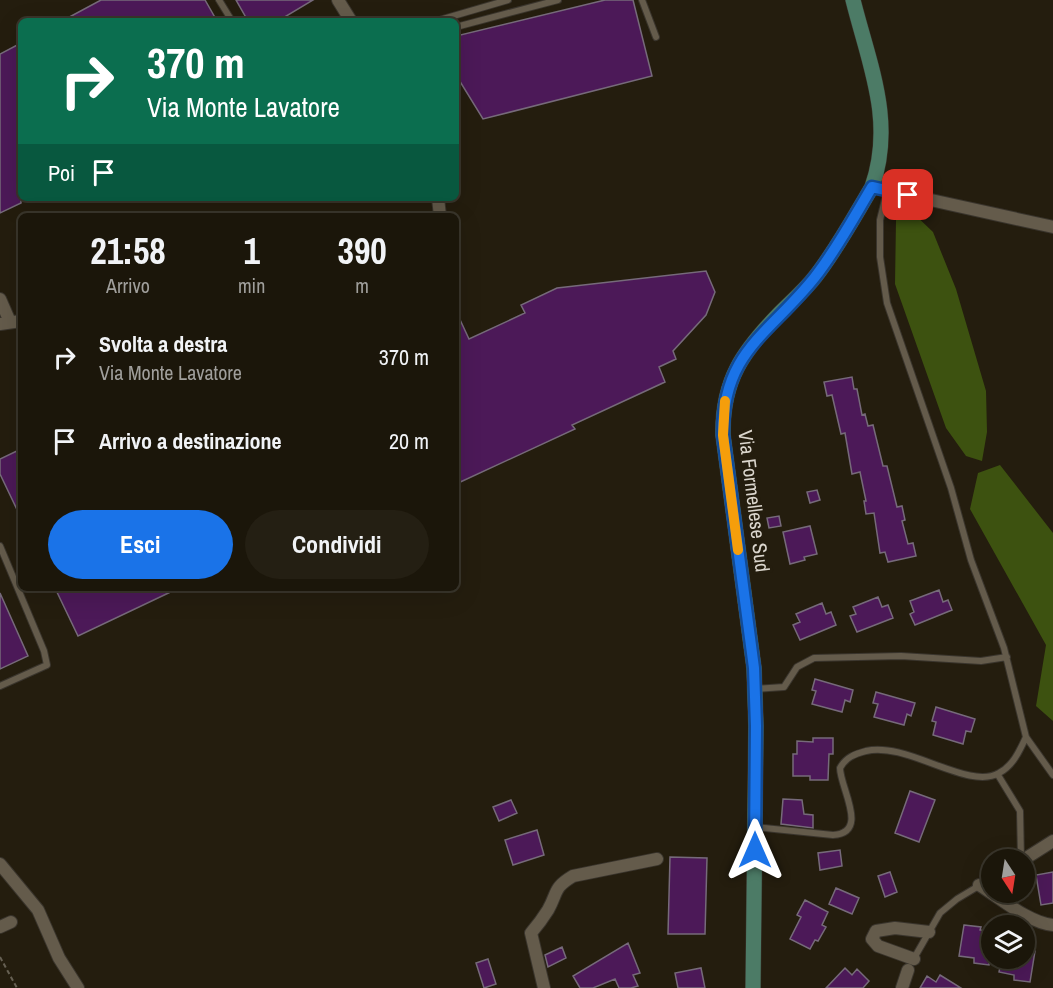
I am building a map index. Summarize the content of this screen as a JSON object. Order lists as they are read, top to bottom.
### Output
{
  "streets": {
    "street": ["Via Formellese Sud"]
  },
  "north": "bottom",
  "page": {
    "turn": ["370 m", "Via Monte Lavatore"],
    "then": "Poi",
    "eta": [
      "21:58",
      "Arrivo",
      "1",
      "min",
      "390",
      "m"
    ],
    "list": [
      {
        "name": "Svolta a destra",
        "note": "Via Monte Lavatore",
        "value": "370 m"
      },
      {
        "name": "Arrivo a destinazione",
        "value": "20 m"
      }
    ],
    "buttons": ["Esci", "Condividi"]
  }
}
